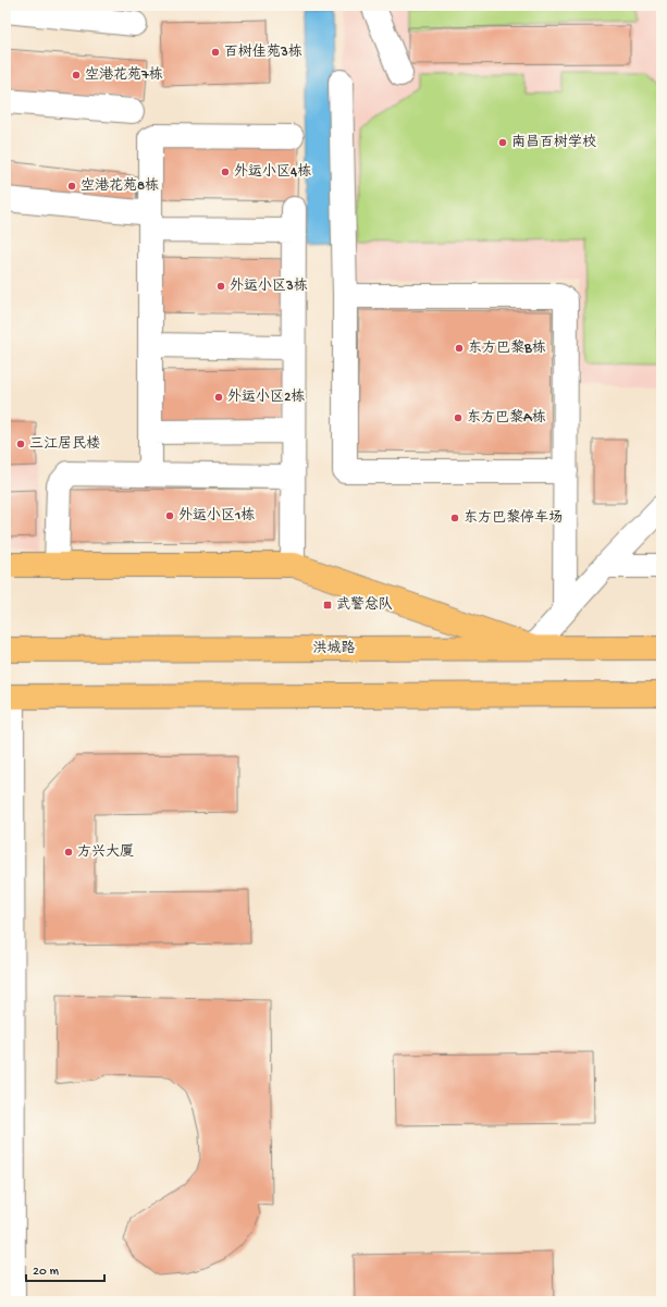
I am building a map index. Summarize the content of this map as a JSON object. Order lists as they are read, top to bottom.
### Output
{
  "streets": {
    "main road": ["洪城路"]
  },
  "places": {
    "other": [
      "百树佳苑3栋",
      "空港花苑7栋",
      "南昌百树学校",
      "外运小区4栋",
      "空港花苑8栋",
      "外运小区3栋",
      "东方巴黎B栋",
      "外运小区2栋",
      "东方巴黎A栋",
      "三江居民楼",
      "外运小区1栋",
      "东方巴黎停车场",
      "方兴大厦"
    ],
    "transit": ["武警总队"]
  },
  "scale_bar": "20 m"
}
